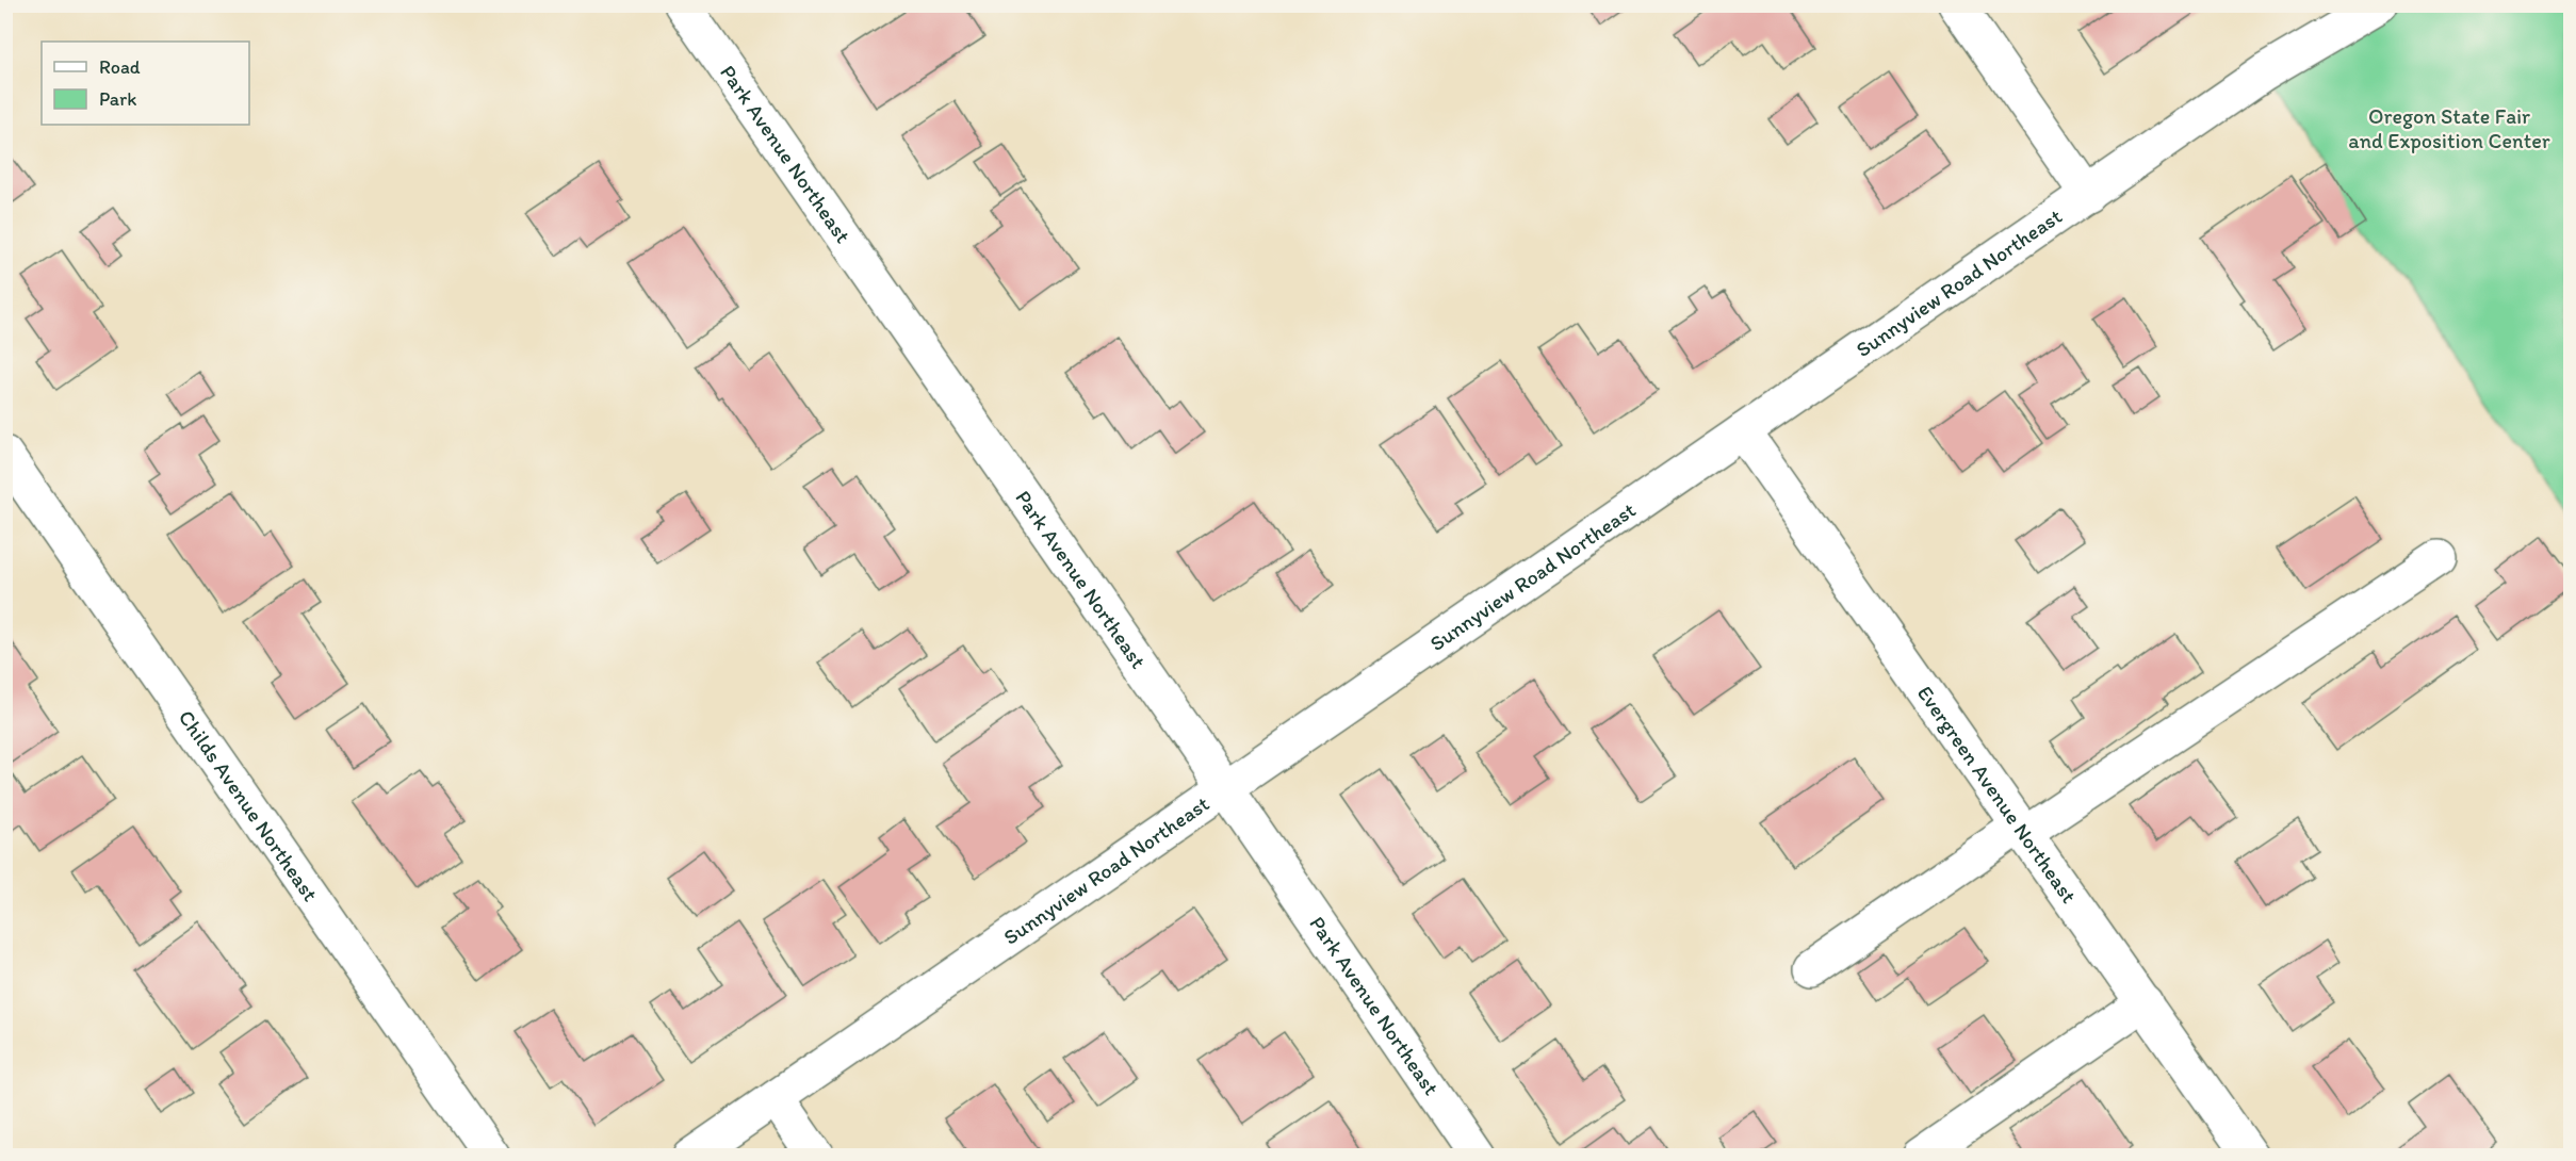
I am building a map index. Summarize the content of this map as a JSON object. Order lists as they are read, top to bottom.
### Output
{
  "streets": {
    "street": [
      "Park Avenue Northeast",
      "Sunnyview Road Northeast",
      "Evergreen Avenue Northeast",
      "Childs Avenue Northeast"
    ]
  },
  "crossings": [
    ["Park Avenue Northeast", "Sunnyview Road Northeast"],
    ["Sunnyview Road Northeast", "Evergreen Avenue Northeast"]
  ],
  "parks": ["Oregon State Fair and Exposition Center"],
  "legend": ["Road", "Park"]
}
